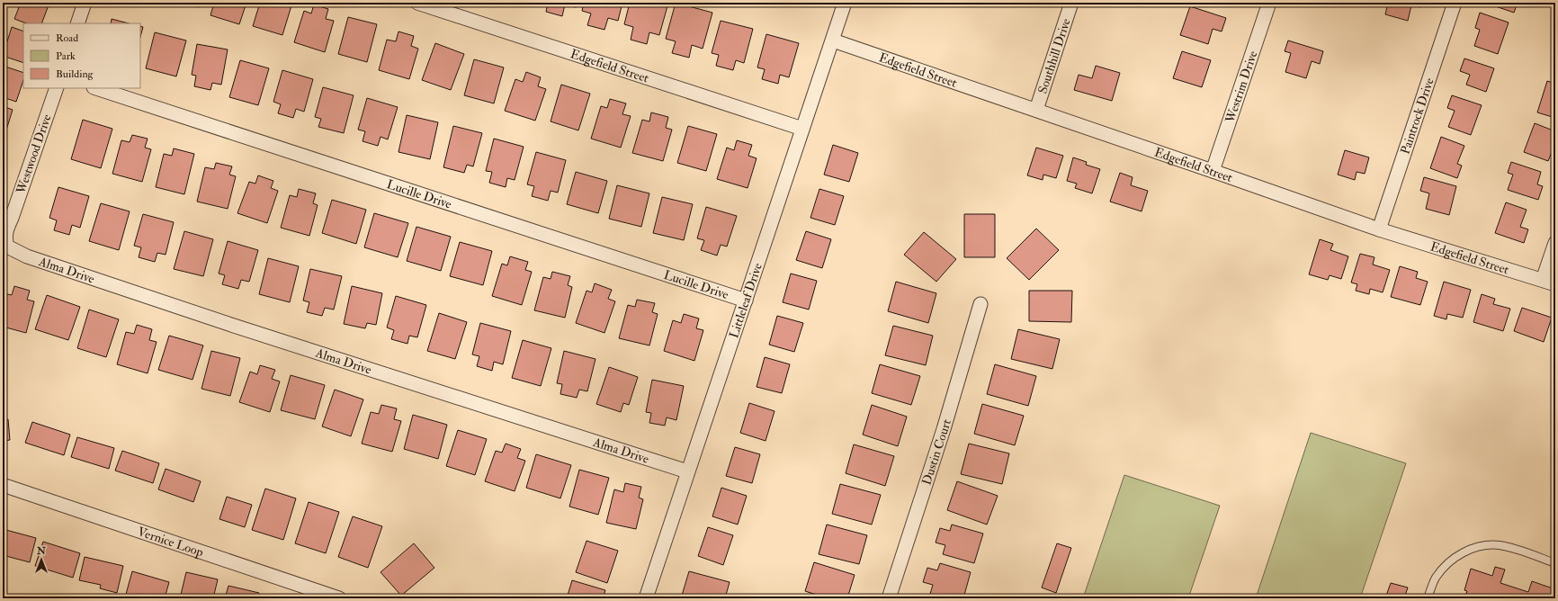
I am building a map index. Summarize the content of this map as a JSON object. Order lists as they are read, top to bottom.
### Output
{
  "streets": {
    "street": [
      "Southhill Drive",
      "Edgefield Street",
      "Westrim Drive",
      "Paintrock Drive",
      "Westwood Drive",
      "Lucille Drive",
      "Alma Drive",
      "Littleleaf Drive",
      "Dustin Court",
      "Vernice Loop"
    ]
  },
  "crossings": [
    ["Southhill Drive", "Edgefield Street"],
    ["Edgefield Street", "Westrim Drive"],
    ["Edgefield Street", "Paintrock Drive"],
    ["Edgefield Street", "Littleleaf Drive"],
    ["Westwood Drive", "Alma Drive"],
    ["Lucille Drive", "Littleleaf Drive"],
    ["Alma Drive", "Littleleaf Drive"]
  ],
  "legend": ["Road", "Park", "Building"],
  "north": "top"
}
